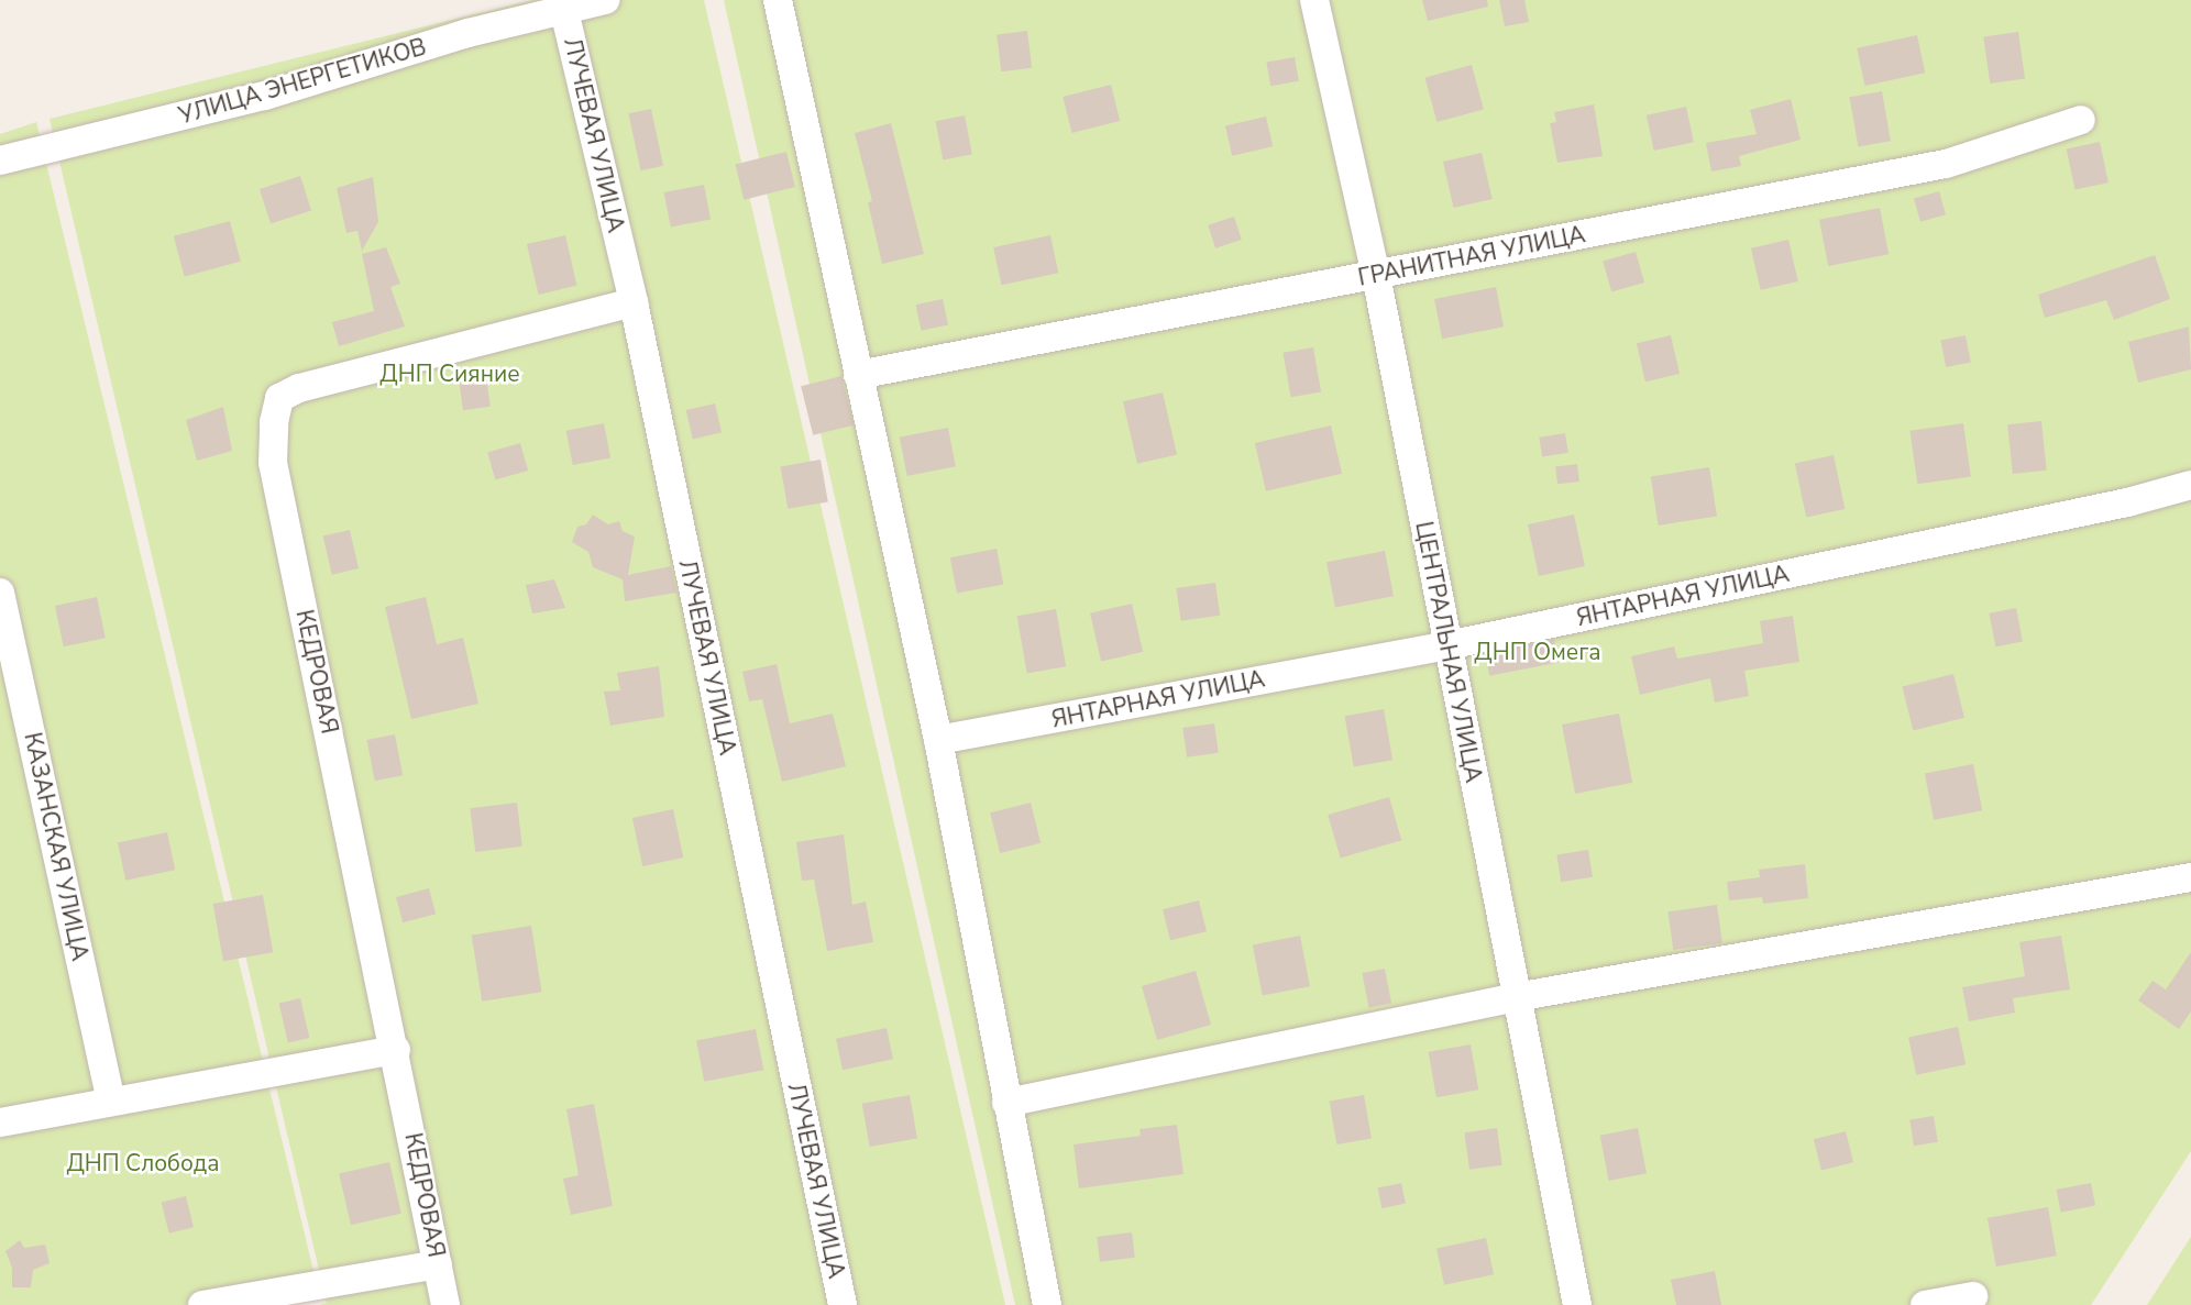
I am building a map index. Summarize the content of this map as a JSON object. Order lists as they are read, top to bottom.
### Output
{
  "streets": {
    "street": [
      "УЛИЦА ЭНЕРГЕТИКОВ",
      "ЛУЧЕВАЯ УЛИЦА",
      "ГРАНИТНАЯ УЛИЦА",
      "ЯНТАРНАЯ УЛИЦА",
      "ЦЕНТРАЛЬНАЯ УЛИЦА",
      "КЕДРОВАЯ",
      "КАЗАНСКАЯ УЛИЦА"
    ]
  },
  "crossings": [
    ["УЛИЦА ЭНЕРГЕТИКОВ", "ЛУЧЕВАЯ УЛИЦА"],
    ["ЛУЧЕВАЯ УЛИЦА", "КЕДРОВАЯ"],
    ["ГРАНИТНАЯ УЛИЦА", "ЦЕНТРАЛЬНАЯ УЛИЦА"],
    ["ЯНТАРНАЯ УЛИЦА", "ЦЕНТРАЛЬНАЯ УЛИЦА"]
  ],
  "parks": ["ДНП Сияние", "ДНП Омега", "ДНП Слобода"]
}
